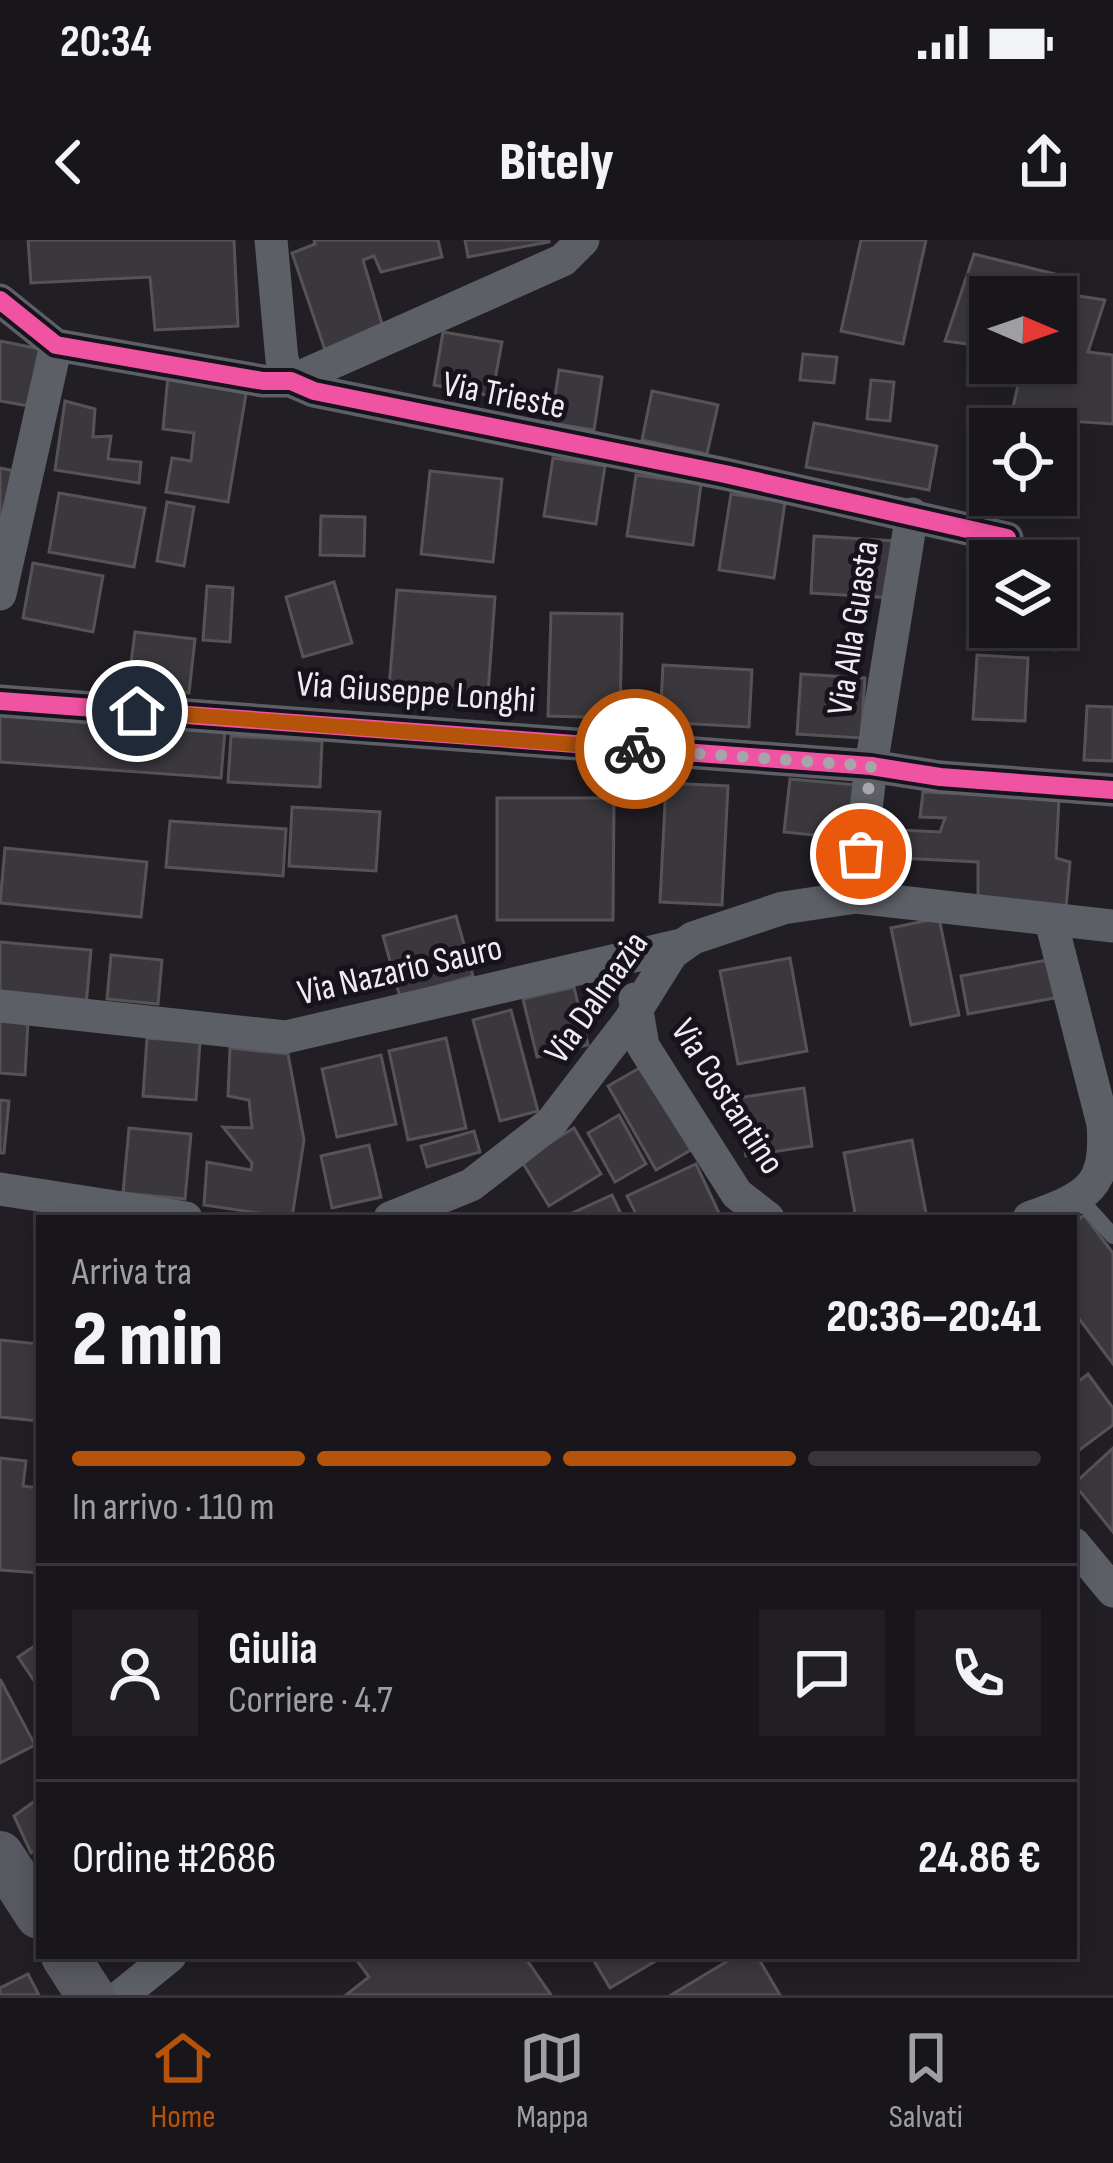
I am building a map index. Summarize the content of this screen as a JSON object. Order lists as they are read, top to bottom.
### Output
{
  "streets": {
    "street": [
      "Via Trieste",
      "Via Alla Guasta",
      "Via Giuseppe Longhi",
      "Via Nazario Sauro",
      "Via Dalmazia",
      "Via Costantino"
    ]
  },
  "crossings": [
    ["Via Trieste", "Via Alla Guasta"],
    ["Via Alla Guasta", "Via Giuseppe Longhi"],
    ["Via Alla Guasta", "Via Dalmazia"],
    ["Via Nazario Sauro", "Via Dalmazia"],
    ["Via Dalmazia", "Via Costantino"]
  ],
  "north": "right",
  "page": {
    "status": "20:34",
    "header": "Bitely",
    "heading": ["2 min", "Arriva tra", "20:36–20:41"],
    "panel": [
      "Giulia",
      "Corriere · 4.7",
      "Ordine #2686",
      "24.86 €"
    ],
    "bar": "In arrivo · 110 m",
    "tabs": ["Home", "Mappa", "Salvati"]
  }
}
